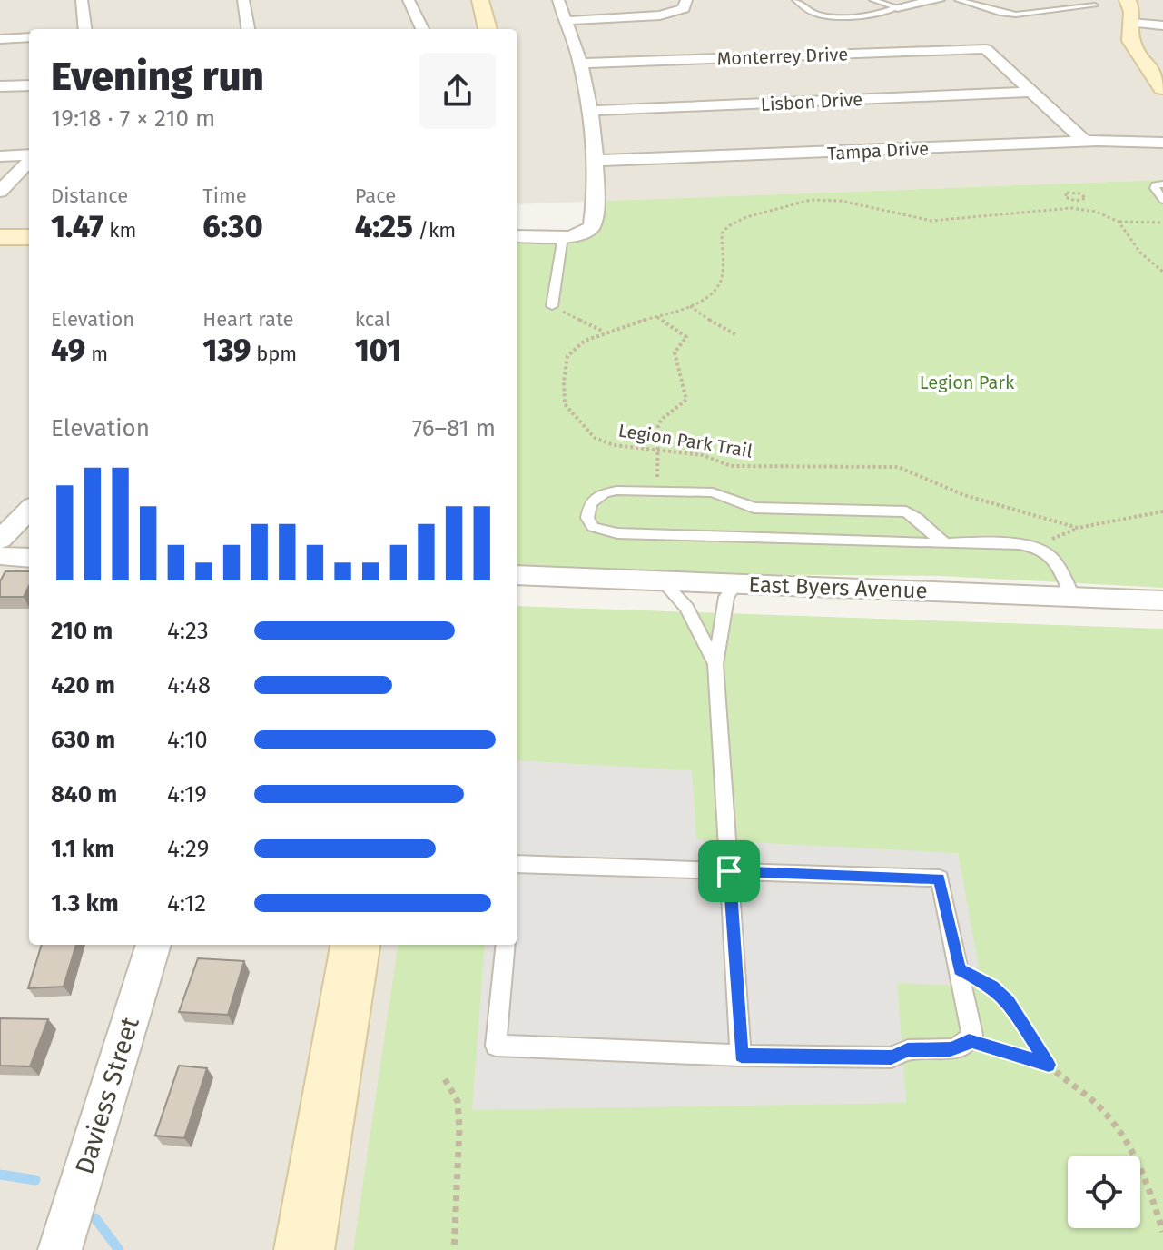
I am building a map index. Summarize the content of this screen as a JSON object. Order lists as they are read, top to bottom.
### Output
{
  "streets": {
    "street": [
      "Monterrey Drive",
      "Lisbon Drive",
      "Tampa Drive",
      "East Byers Avenue",
      "Daviess Street"
    ],
    "path": ["Legion Park Trail"]
  },
  "crossings": [
    ["Monterrey Drive", "Lisbon Drive"]
  ],
  "parks": ["Legion Park"],
  "page": {
    "heading": ["Evening run", "19:18 · 7 × 210 m"],
    "stats": [
      ["Distance", "1.47 km"],
      ["Time", "6:30"],
      ["Pace", "4:25 /km"],
      ["Elevation", "49 m"],
      ["Heart rate", "139 bpm"],
      ["kcal", "101"]
    ],
    "chart": ["Elevation", "76–81 m"],
    "list": [
      {
        "name": "210 m",
        "note": "4:23"
      },
      {
        "name": "420 m",
        "note": "4:48"
      },
      {
        "name": "630 m",
        "note": "4:10"
      },
      {
        "name": "840 m",
        "note": "4:19"
      },
      {
        "name": "1.1 km",
        "note": "4:29"
      },
      {
        "name": "1.3 km",
        "note": "4:12"
      }
    ]
  }
}
